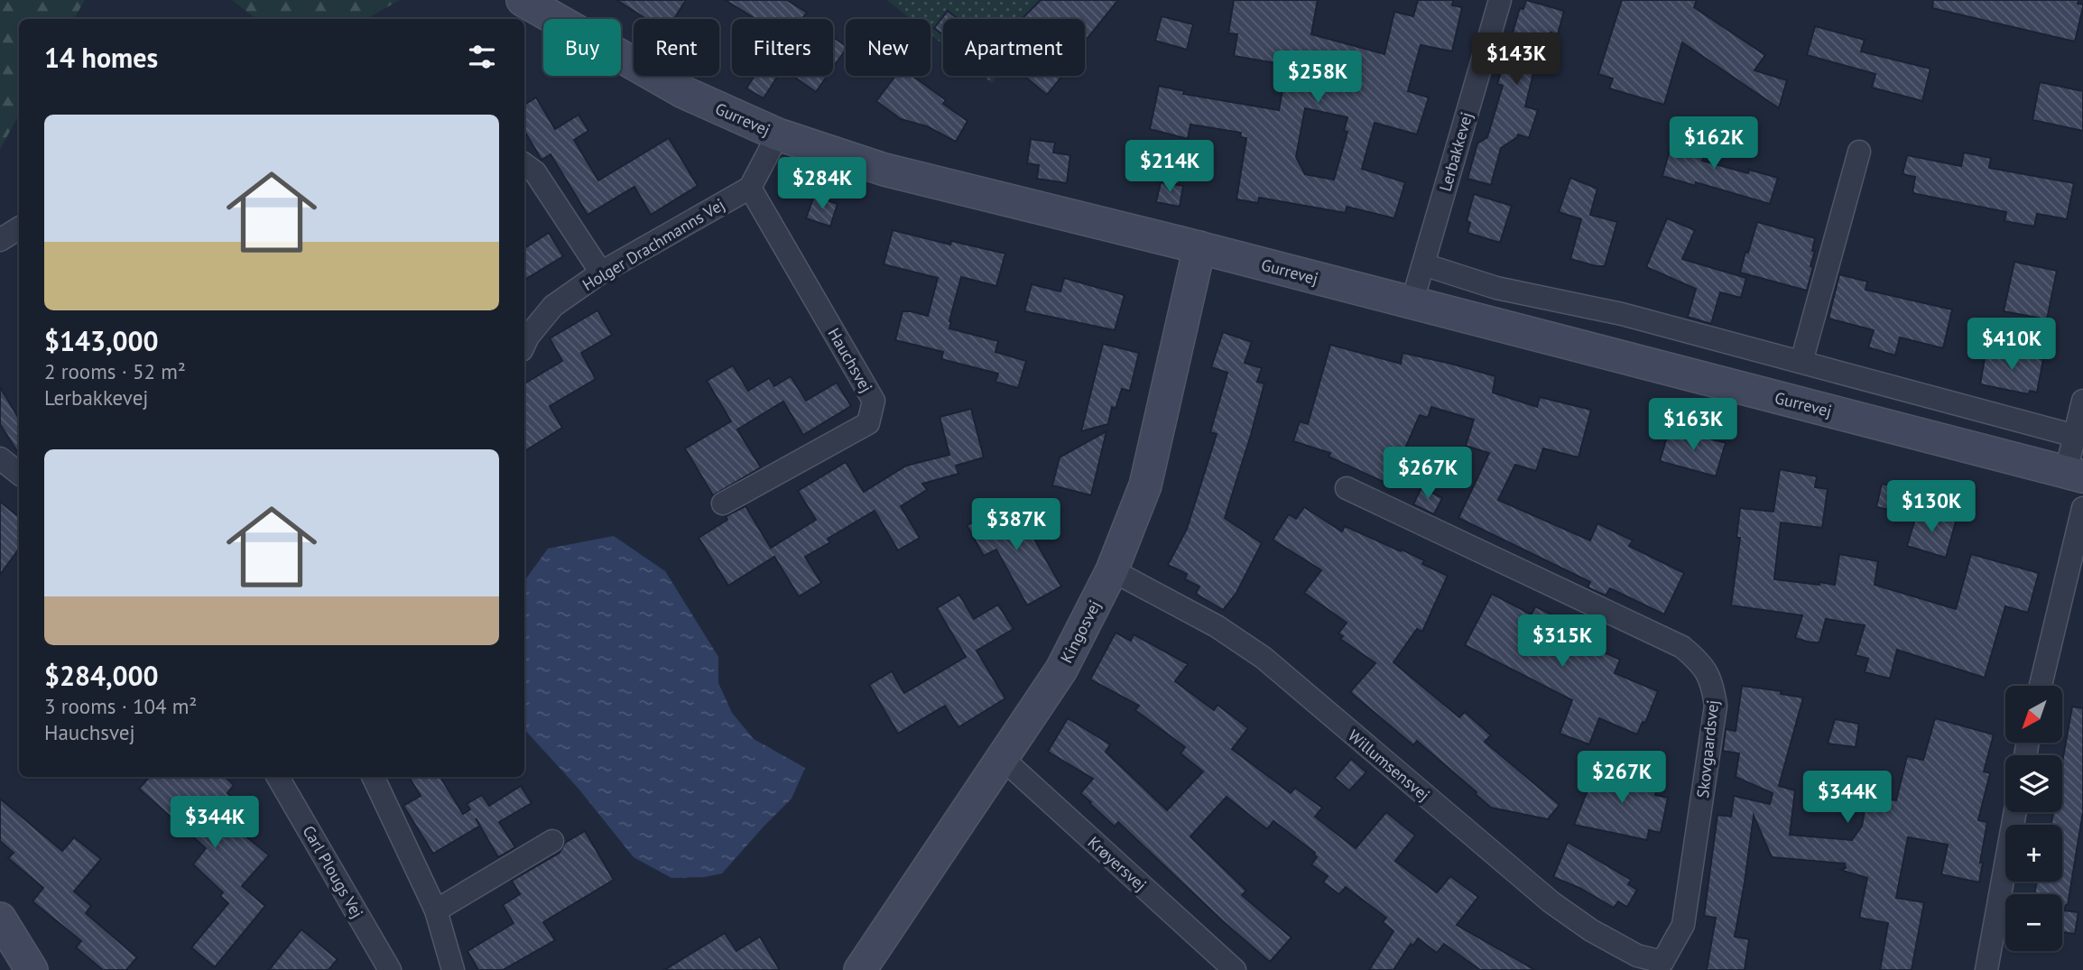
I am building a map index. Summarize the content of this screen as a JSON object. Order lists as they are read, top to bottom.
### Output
{
  "streets": {
    "street": [
      "Gurrevej",
      "Lerbakkevej",
      "Holger Drachmanns Vej",
      "Hauchsvej",
      "Kingosvej",
      "Skovgaardsvej",
      "Willumsensvej",
      "Krøyersvej",
      "Carl Plougs Vej"
    ]
  },
  "crossings": [
    ["Gurrevej", "Lerbakkevej"],
    ["Gurrevej", "Kingosvej"],
    ["Holger Drachmanns Vej", "Hauchsvej"],
    ["Kingosvej", "Willumsensvej"],
    ["Kingosvej", "Krøyersvej"],
    ["Skovgaardsvej", "Willumsensvej"]
  ],
  "north": "bottom left",
  "page": {
    "chip": [
      "Buy",
      "Rent",
      "Filters",
      "New",
      "Apartment"
    ],
    "heading": "14 homes",
    "price": [
      "$143K",
      "$258K",
      "$162K",
      "$214K",
      "$284K",
      "$410K",
      "$163K",
      "$267K",
      "$130K",
      "$387K",
      "$315K",
      "$267K",
      "$344K",
      "$344K"
    ],
    "list": [
      {
        "name": "$143,000",
        "note": "2 rooms · 52 m² · Lerbakkevej"
      },
      {
        "name": "$284,000",
        "note": "3 rooms · 104 m² · Hauchsvej"
      }
    ],
    "map_buttons": ["+", "−"]
  }
}
